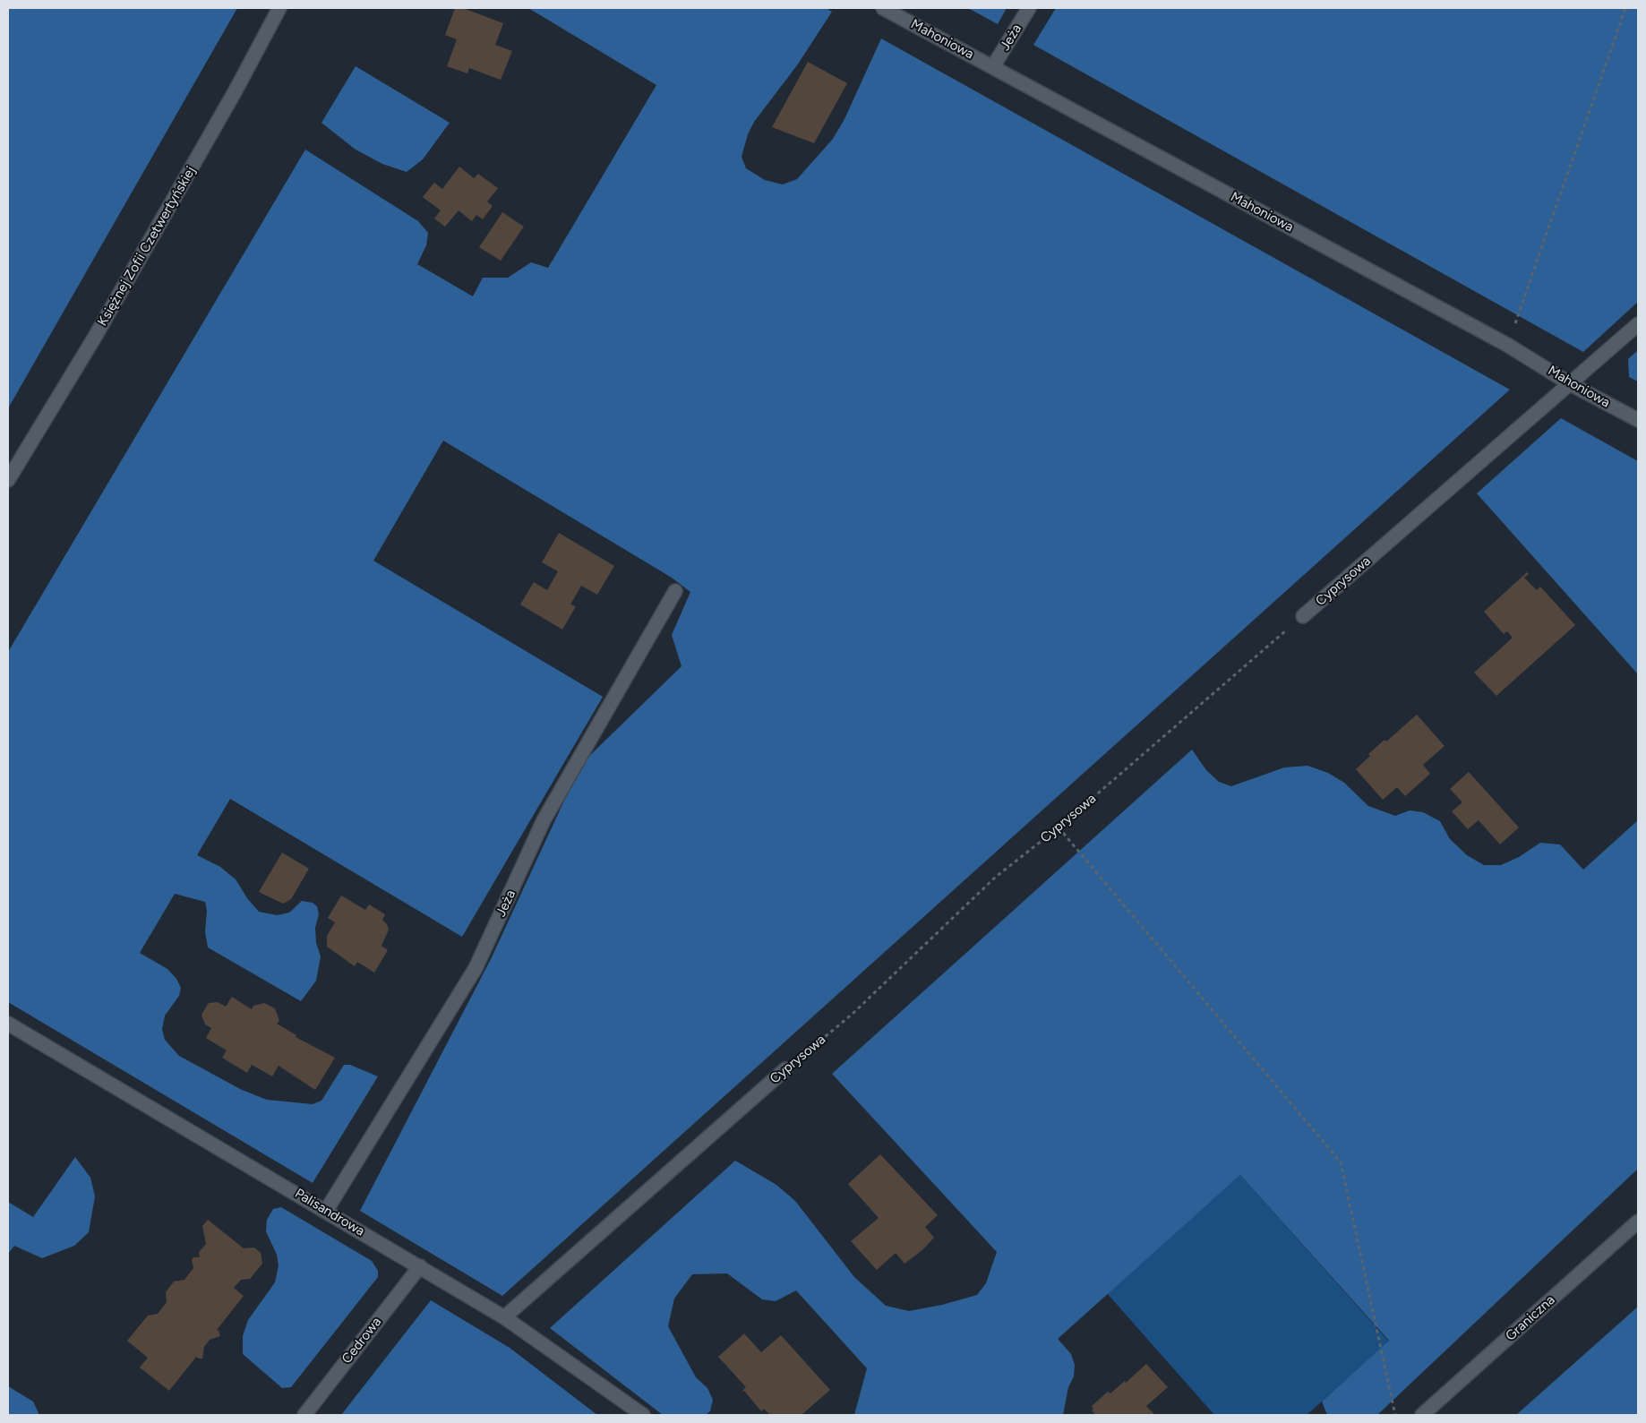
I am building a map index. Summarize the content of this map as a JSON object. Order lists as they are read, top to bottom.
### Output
{
  "streets": {
    "street": [
      "Jeża",
      "Mahoniowa",
      "Księżnej Zofii Czetwertyńskiej",
      "Cyprysowa",
      "Palisandrowa",
      "Graniczna",
      "Cedrowa"
    ]
  },
  "crossings": [
    ["Jeża", "Mahoniowa"],
    ["Jeża", "Palisandrowa"],
    ["Mahoniowa", "Cyprysowa"],
    ["Cyprysowa", "Palisandrowa"],
    ["Palisandrowa", "Cedrowa"]
  ]
}
